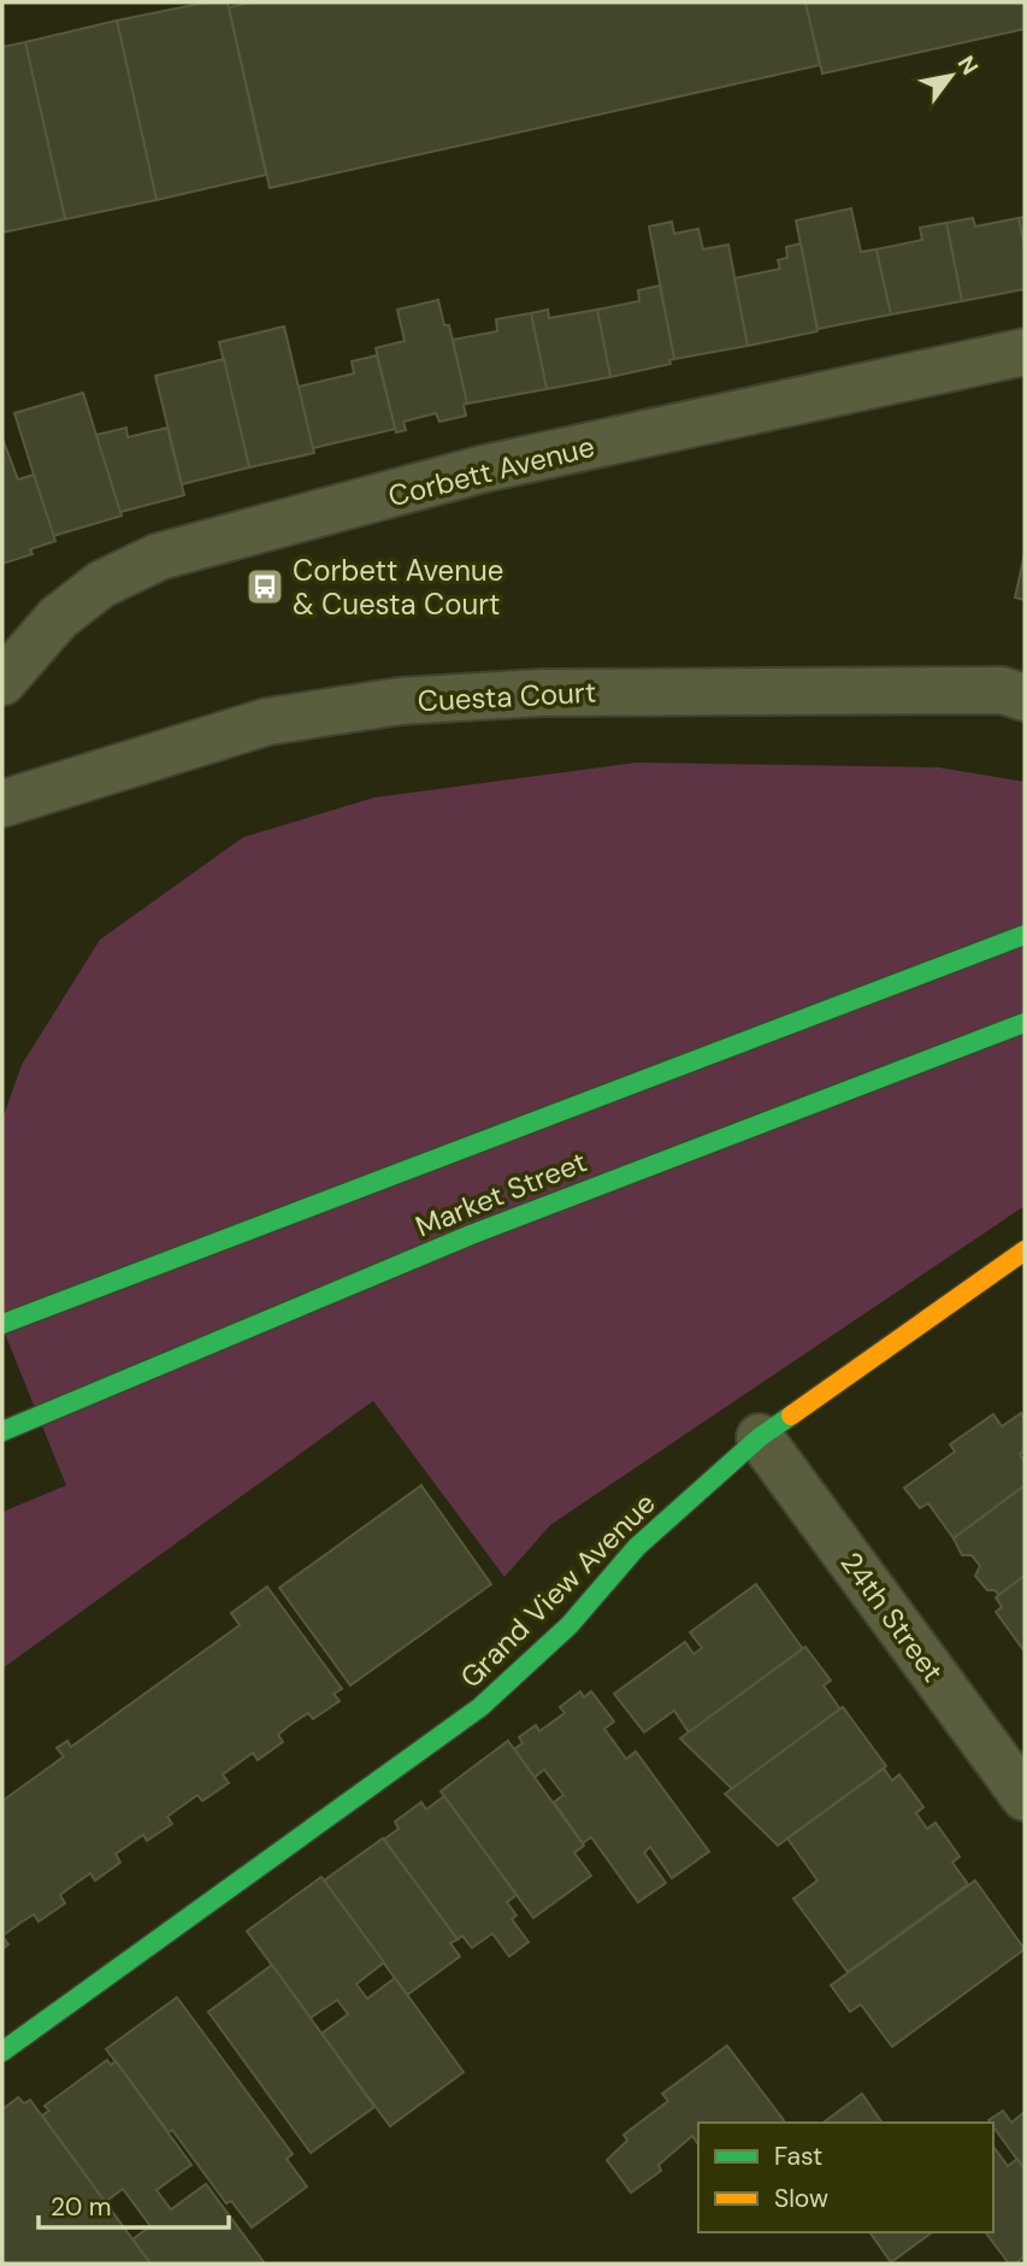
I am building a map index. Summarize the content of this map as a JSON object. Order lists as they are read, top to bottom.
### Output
{
  "streets": {
    "main road": ["Market Street", "Grand View Avenue"],
    "street": ["Corbett Avenue", "Cuesta Court", "24th Street"]
  },
  "crossings": [
    ["Grand View Avenue", "24th Street"]
  ],
  "places": {
    "bus stop": ["Corbett Avenue & Cuesta Court"]
  },
  "legend": ["Fast", "Slow"],
  "scale_bar": "20 m",
  "north": "top right"
}
